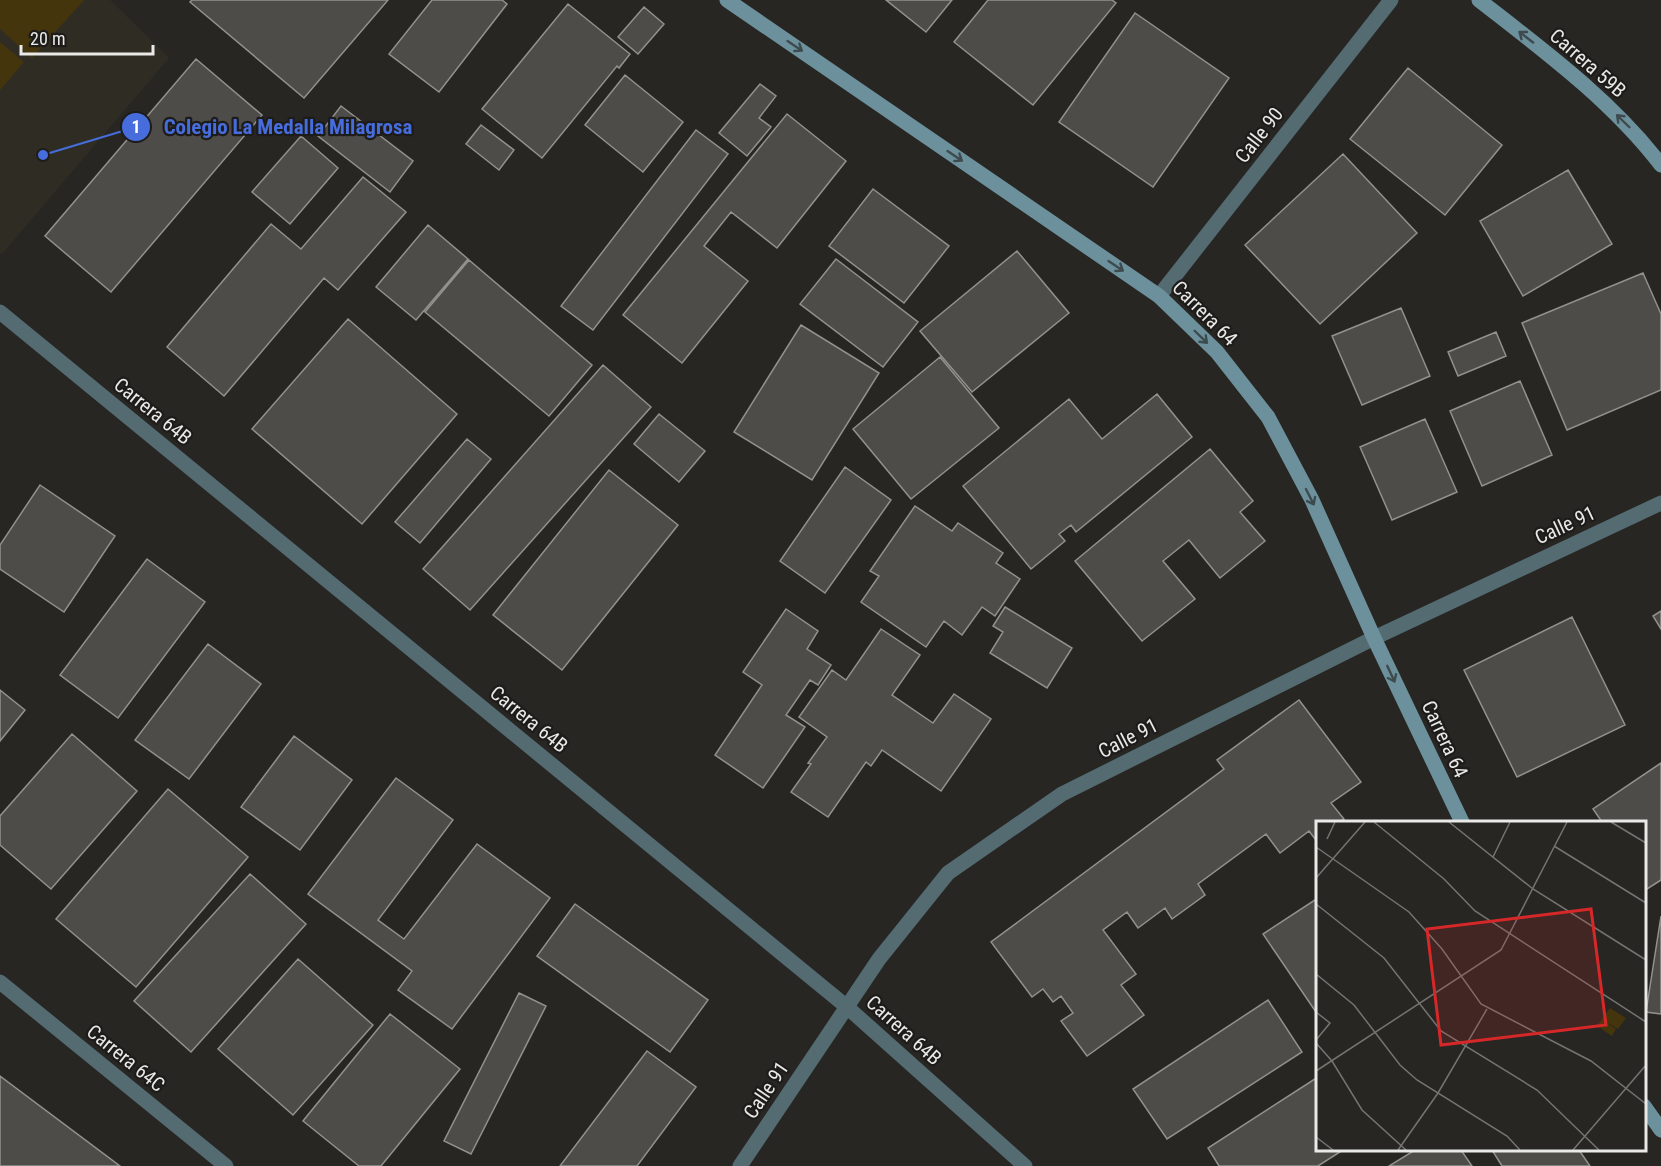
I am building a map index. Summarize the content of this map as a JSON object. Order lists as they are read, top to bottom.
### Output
{
  "streets": {
    "street": [
      "Carrera 59B",
      "Calle 90",
      "Carrera 64",
      "Carrera 64B",
      "Calle 91",
      "Carrera 64C"
    ]
  },
  "crossings": [
    ["Calle 90", "Carrera 64"],
    ["Carrera 64", "Calle 91"],
    ["Carrera 64B", "Calle 91"]
  ],
  "one_way": ["Carrera 59B", "Carrera 64"],
  "places": ["Colegio La Medalla Milagrosa"],
  "scale_bar": "20 m"
}
